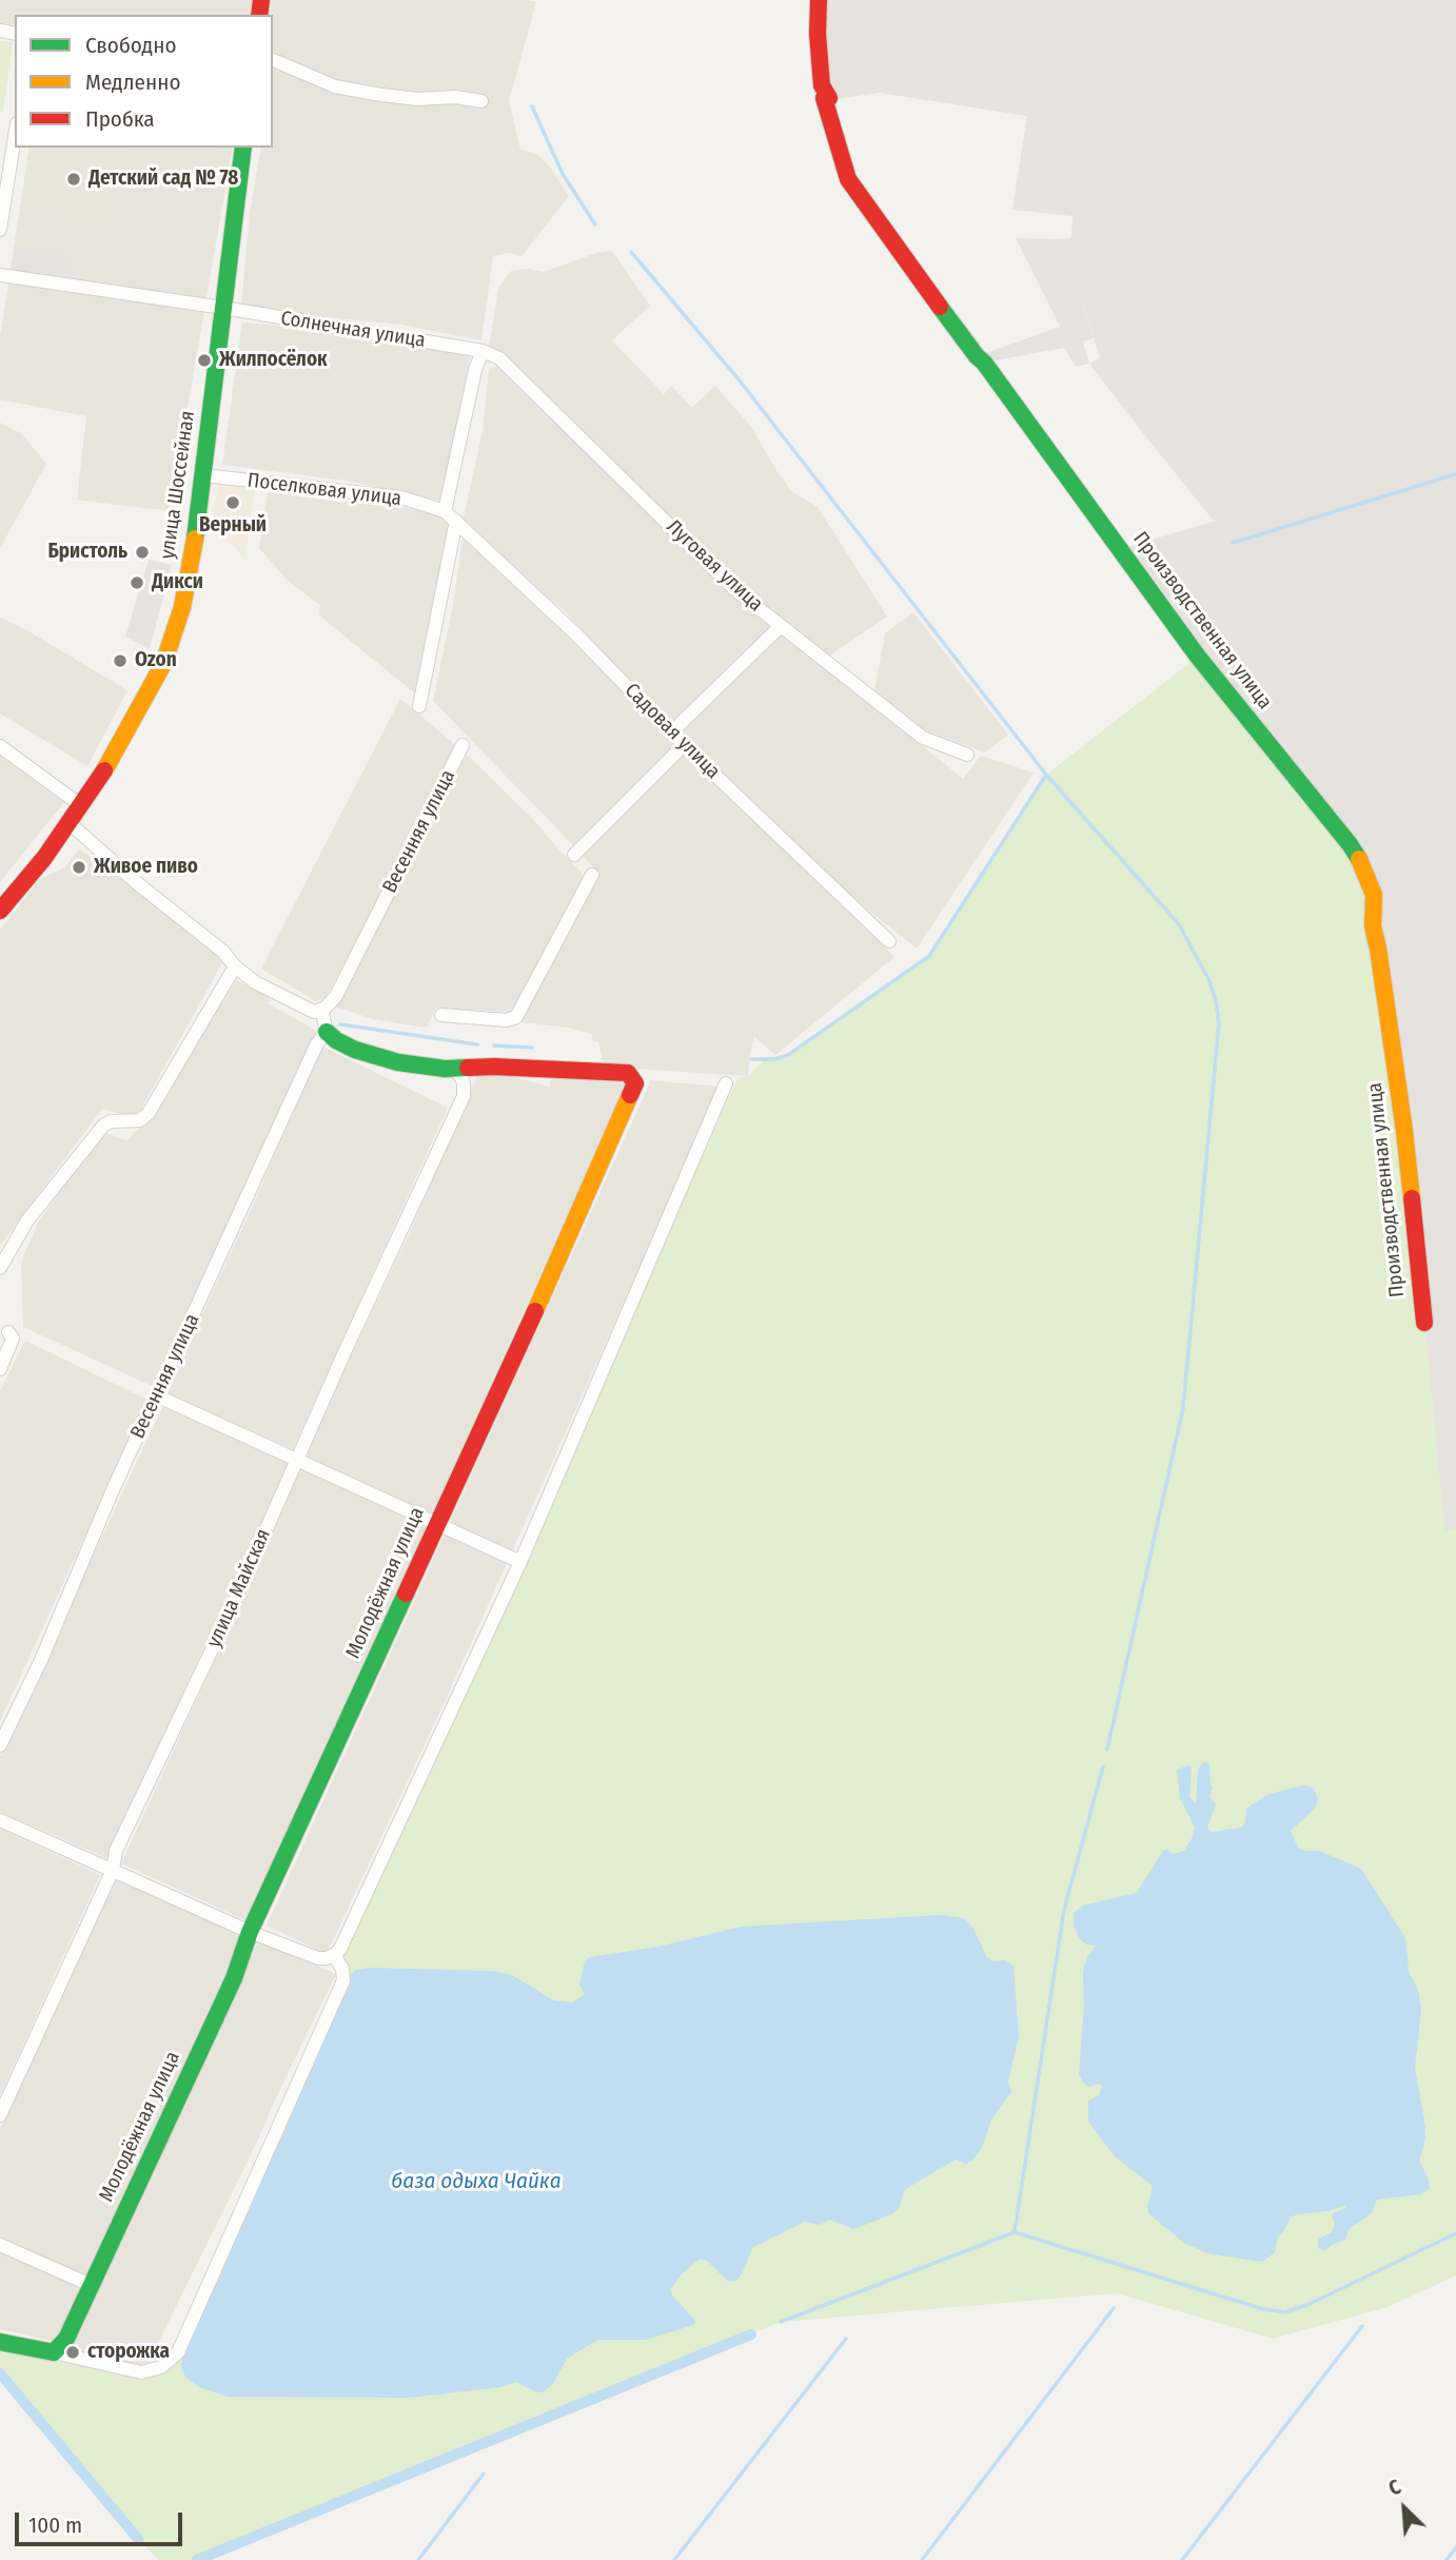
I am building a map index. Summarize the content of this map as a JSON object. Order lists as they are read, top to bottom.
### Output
{
  "streets": {
    "street": [
      "Солнечная улица",
      "улица Шоссейная",
      "Поселковая улица",
      "Луговая улица",
      "Производственная улица",
      "Садовая улица",
      "Весенняя улица",
      "Молодёжная улица",
      "улица Майская"
    ]
  },
  "crossings": [
    ["Солнечная улица", "улица Шоссейная"],
    ["Солнечная улица", "Луговая улица"],
    ["улица Шоссейная", "Поселковая улица"],
    ["Поселковая улица", "Садовая улица"],
    ["Весенняя улица", "Молодёжная улица"],
    ["Молодёжная улица", "улица Майская"]
  ],
  "water": ["база одыха Чайка"],
  "places": [
    "Детский сад № 78",
    "Жилпосёлок",
    "Верный",
    "Бристоль",
    "Дикси",
    "Ozon",
    "Живое пиво",
    "сторожка"
  ],
  "legend": ["Свободно", "Медленно", "Пробка"],
  "scale_bar": "100 m",
  "north": "top left"
}
